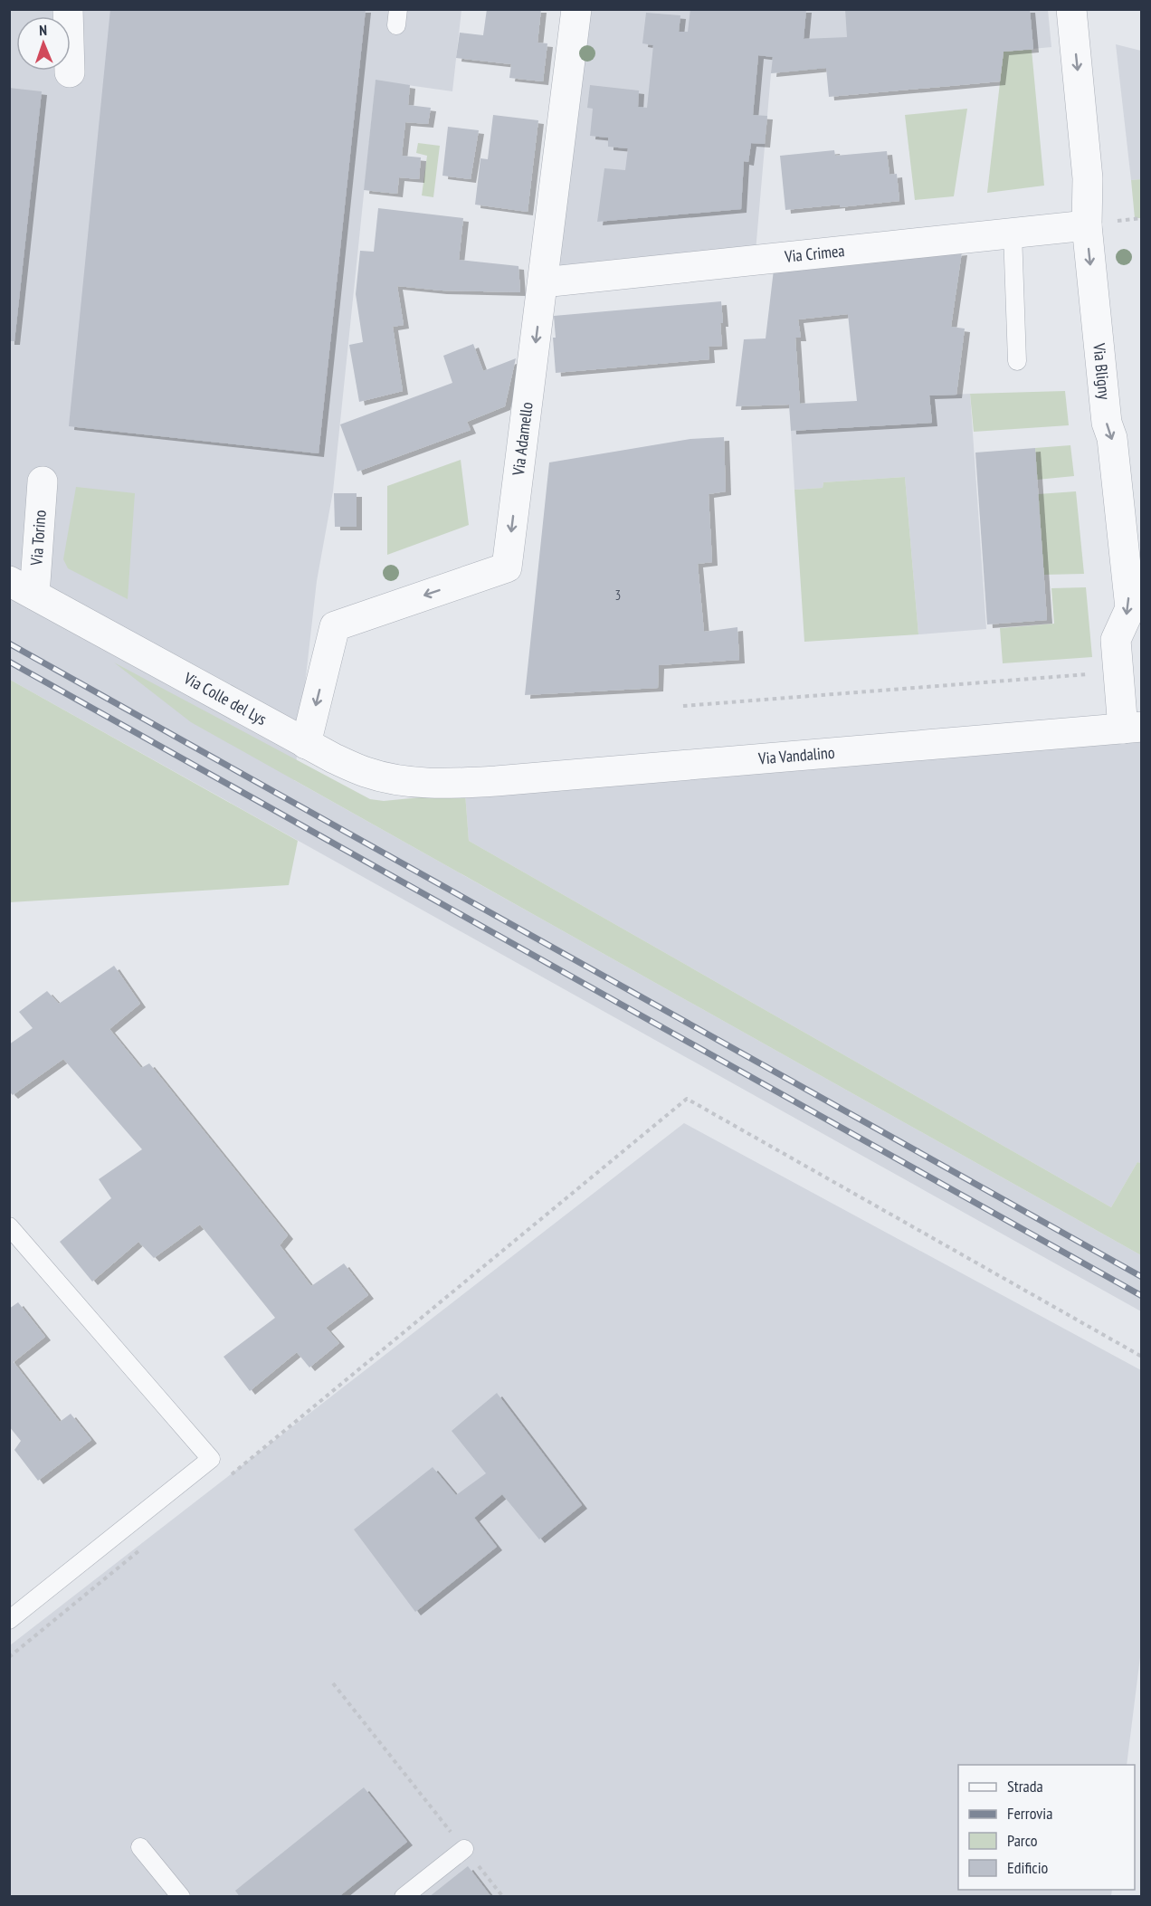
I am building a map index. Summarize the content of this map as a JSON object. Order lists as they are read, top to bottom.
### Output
{
  "streets": {
    "street": [
      "Via Crimea",
      "Via Bligny",
      "Via Adamello",
      "Via Torino",
      "Via Colle del Lys",
      "Via Vandalino"
    ]
  },
  "crossings": [
    ["Via Crimea", "Via Bligny"],
    ["Via Crimea", "Via Adamello"],
    ["Via Bligny", "Via Vandalino"],
    ["Via Adamello", "Via Colle del Lys"],
    ["Via Torino", "Via Colle del Lys"],
    ["Via Colle del Lys", "Via Vandalino"]
  ],
  "one_way": ["Via Bligny", "Via Adamello"],
  "house_numbers": ["3"],
  "legend": [
    "Strada",
    "Ferrovia",
    "Parco",
    "Edificio"
  ],
  "north": "top"
}
